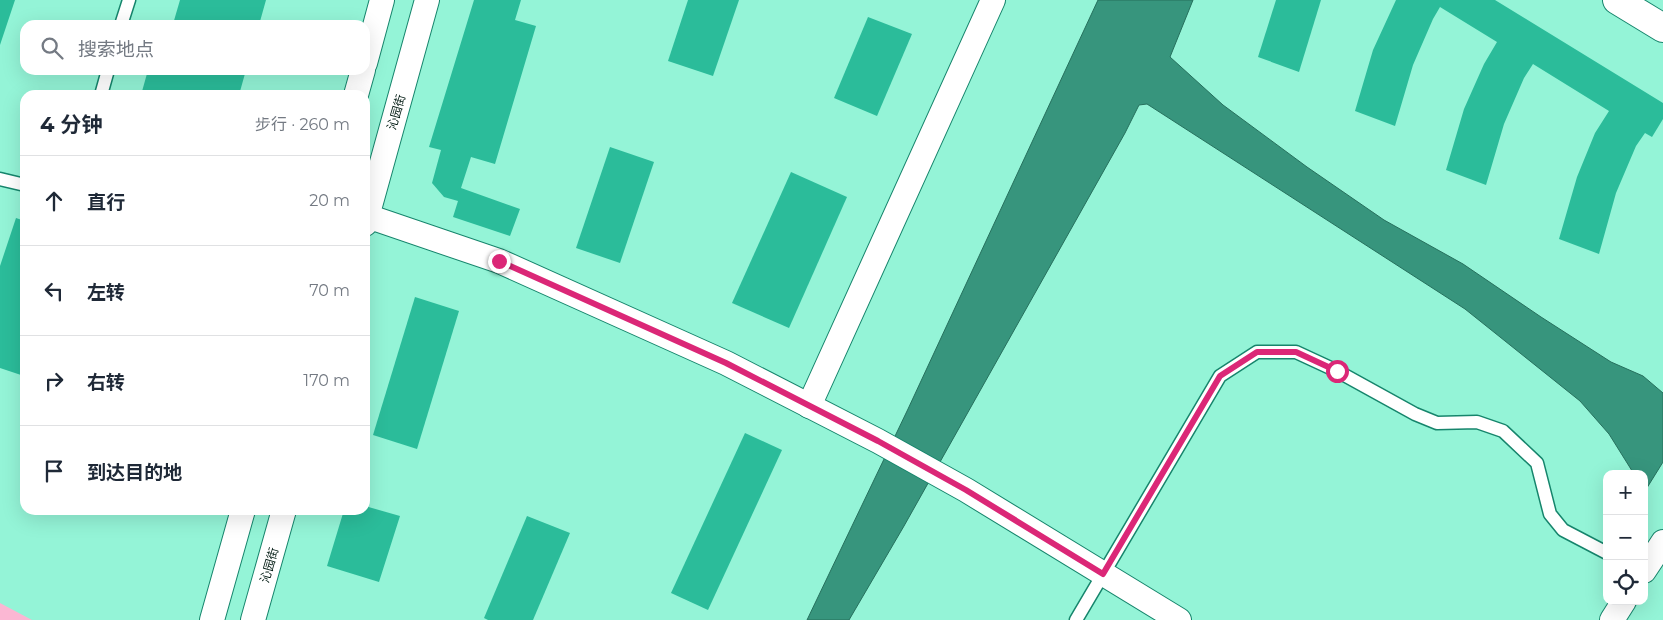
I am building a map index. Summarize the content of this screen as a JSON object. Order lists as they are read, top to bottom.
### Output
{
  "streets": {
    "street": ["沁园街"]
  },
  "page": {
    "search": "搜索地点",
    "heading": ["4 分钟", "步行 · 260 m"],
    "list": [
      ["直行", "20 m"],
      ["左转", "70 m"],
      ["右转", "170 m"],
      "到达目的地"
    ],
    "map_buttons": ["+", "−"]
  }
}
